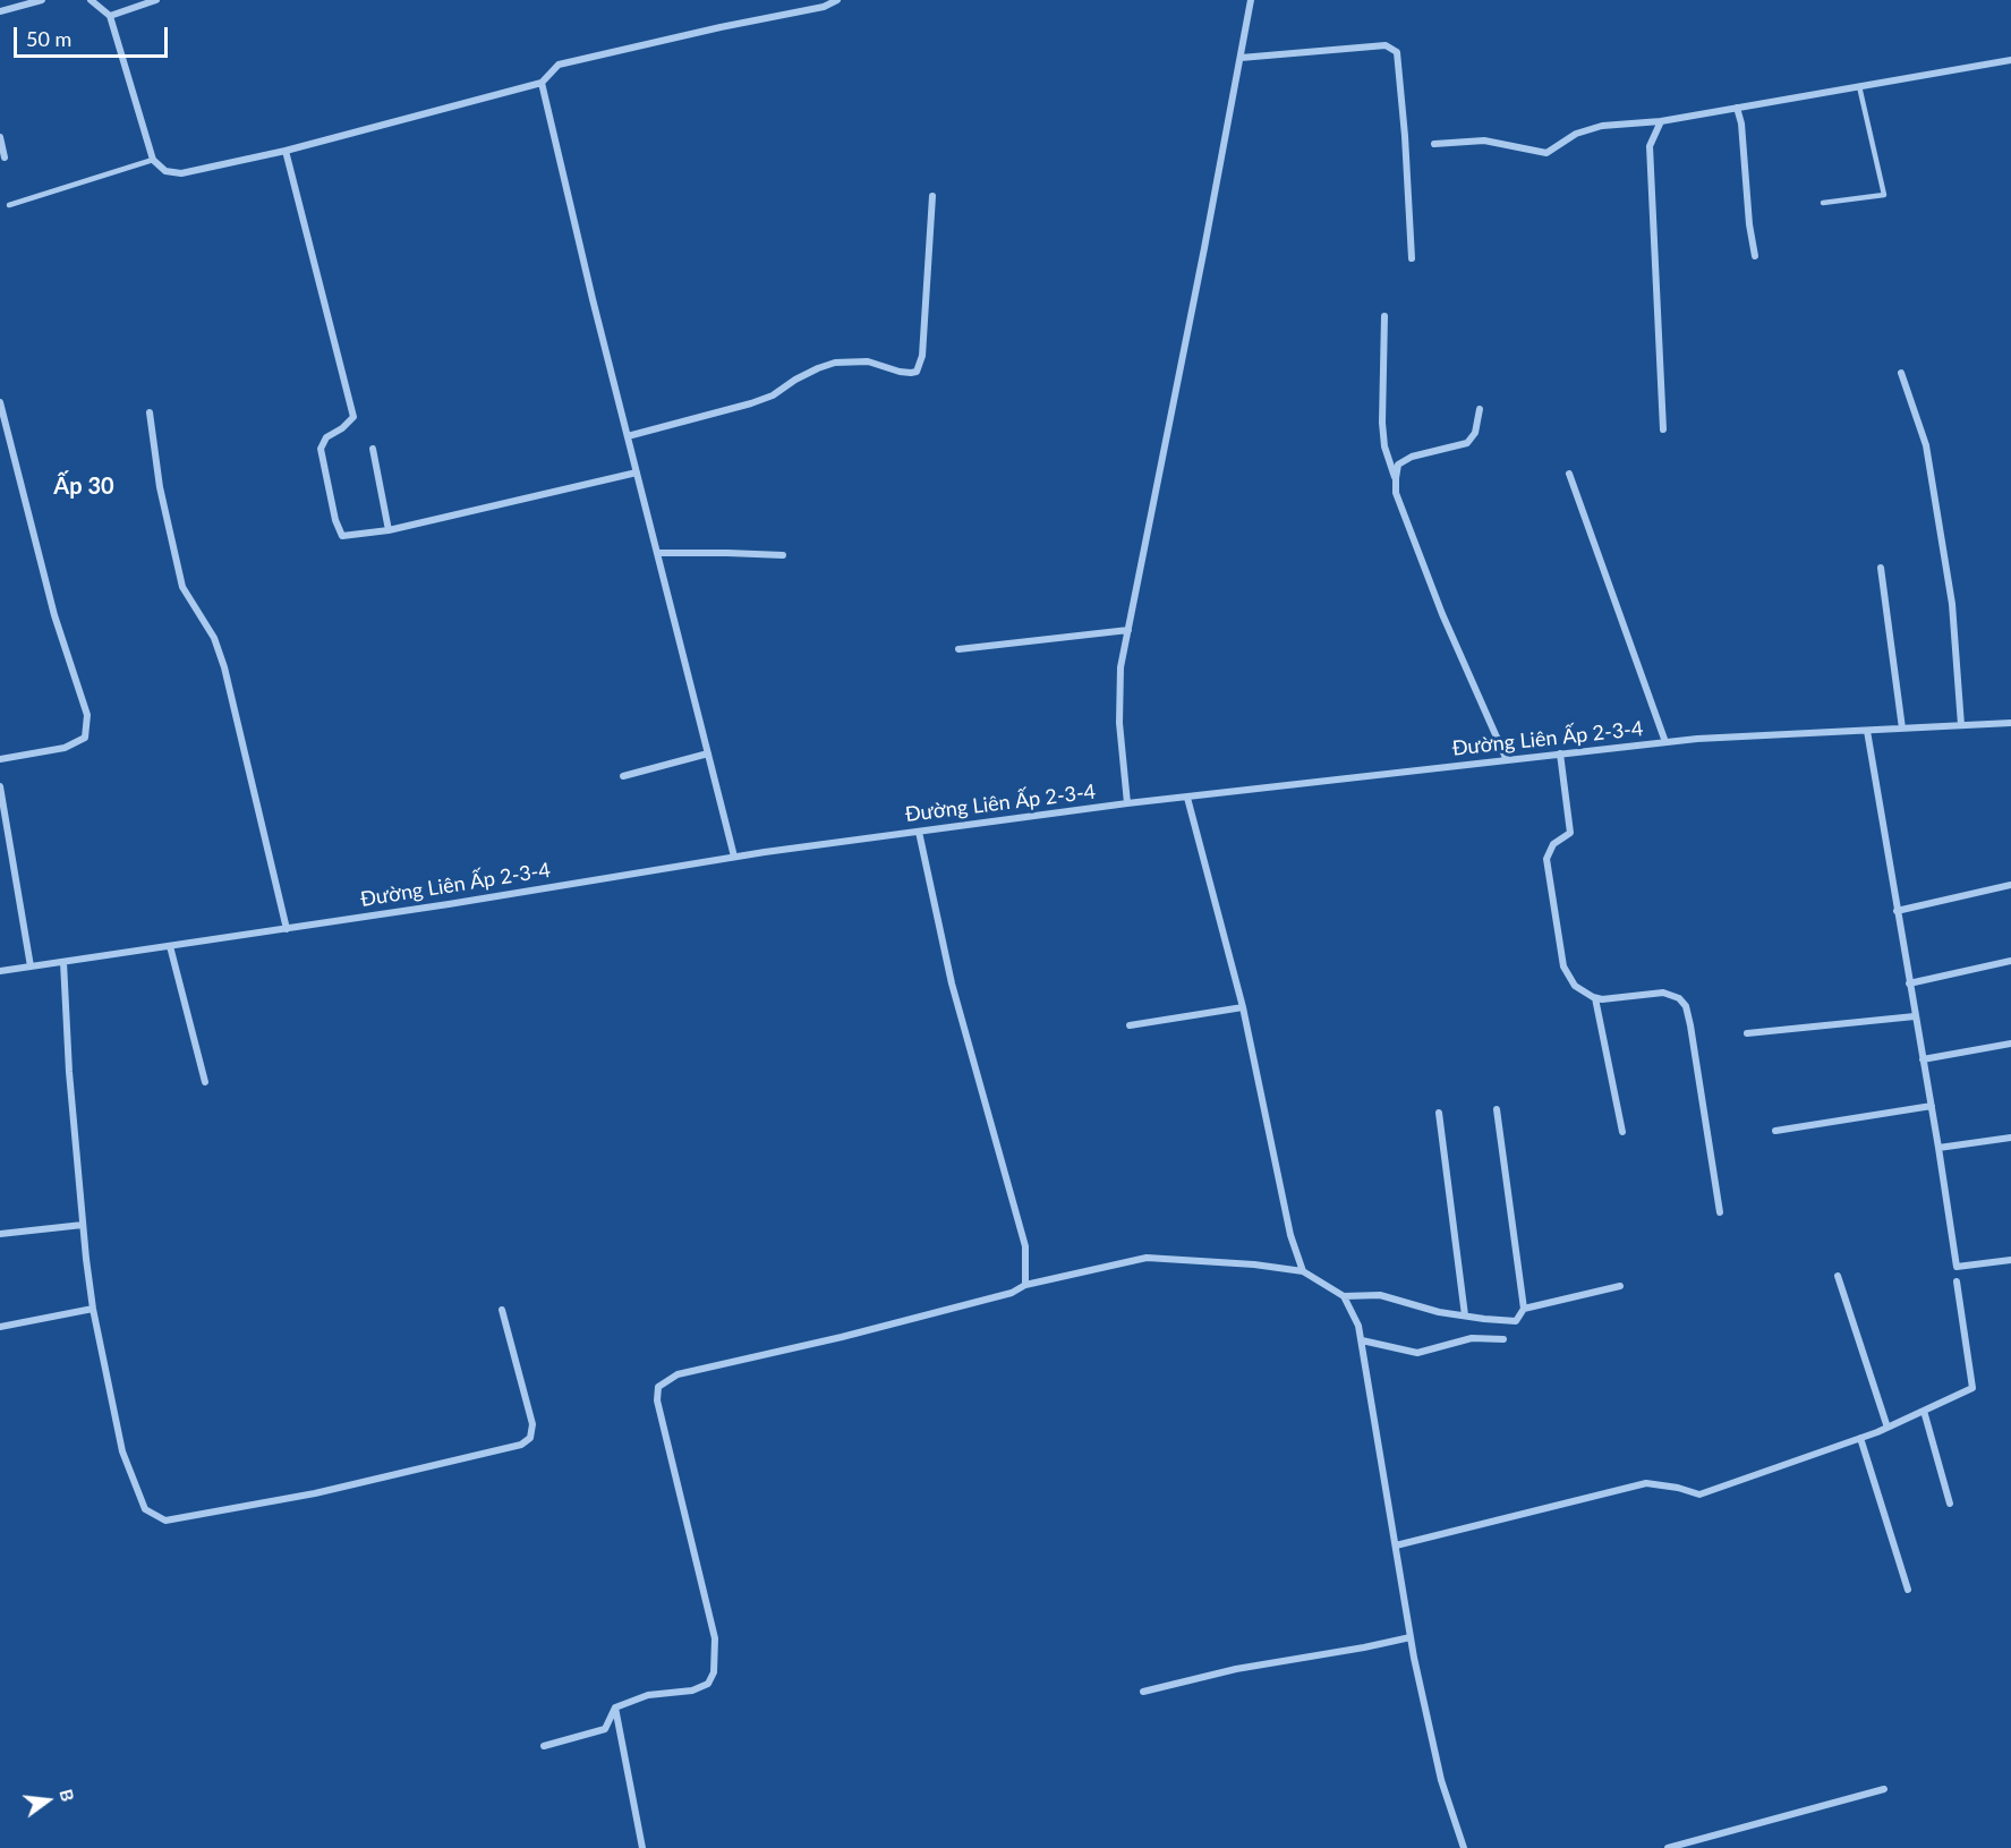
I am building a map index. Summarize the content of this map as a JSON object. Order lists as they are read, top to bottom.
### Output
{
  "streets": {
    "street": ["Đường Liên Ấp 2-3-4"]
  },
  "districts": ["Ấp 30"],
  "scale_bar": "50 m",
  "north": "right"
}
